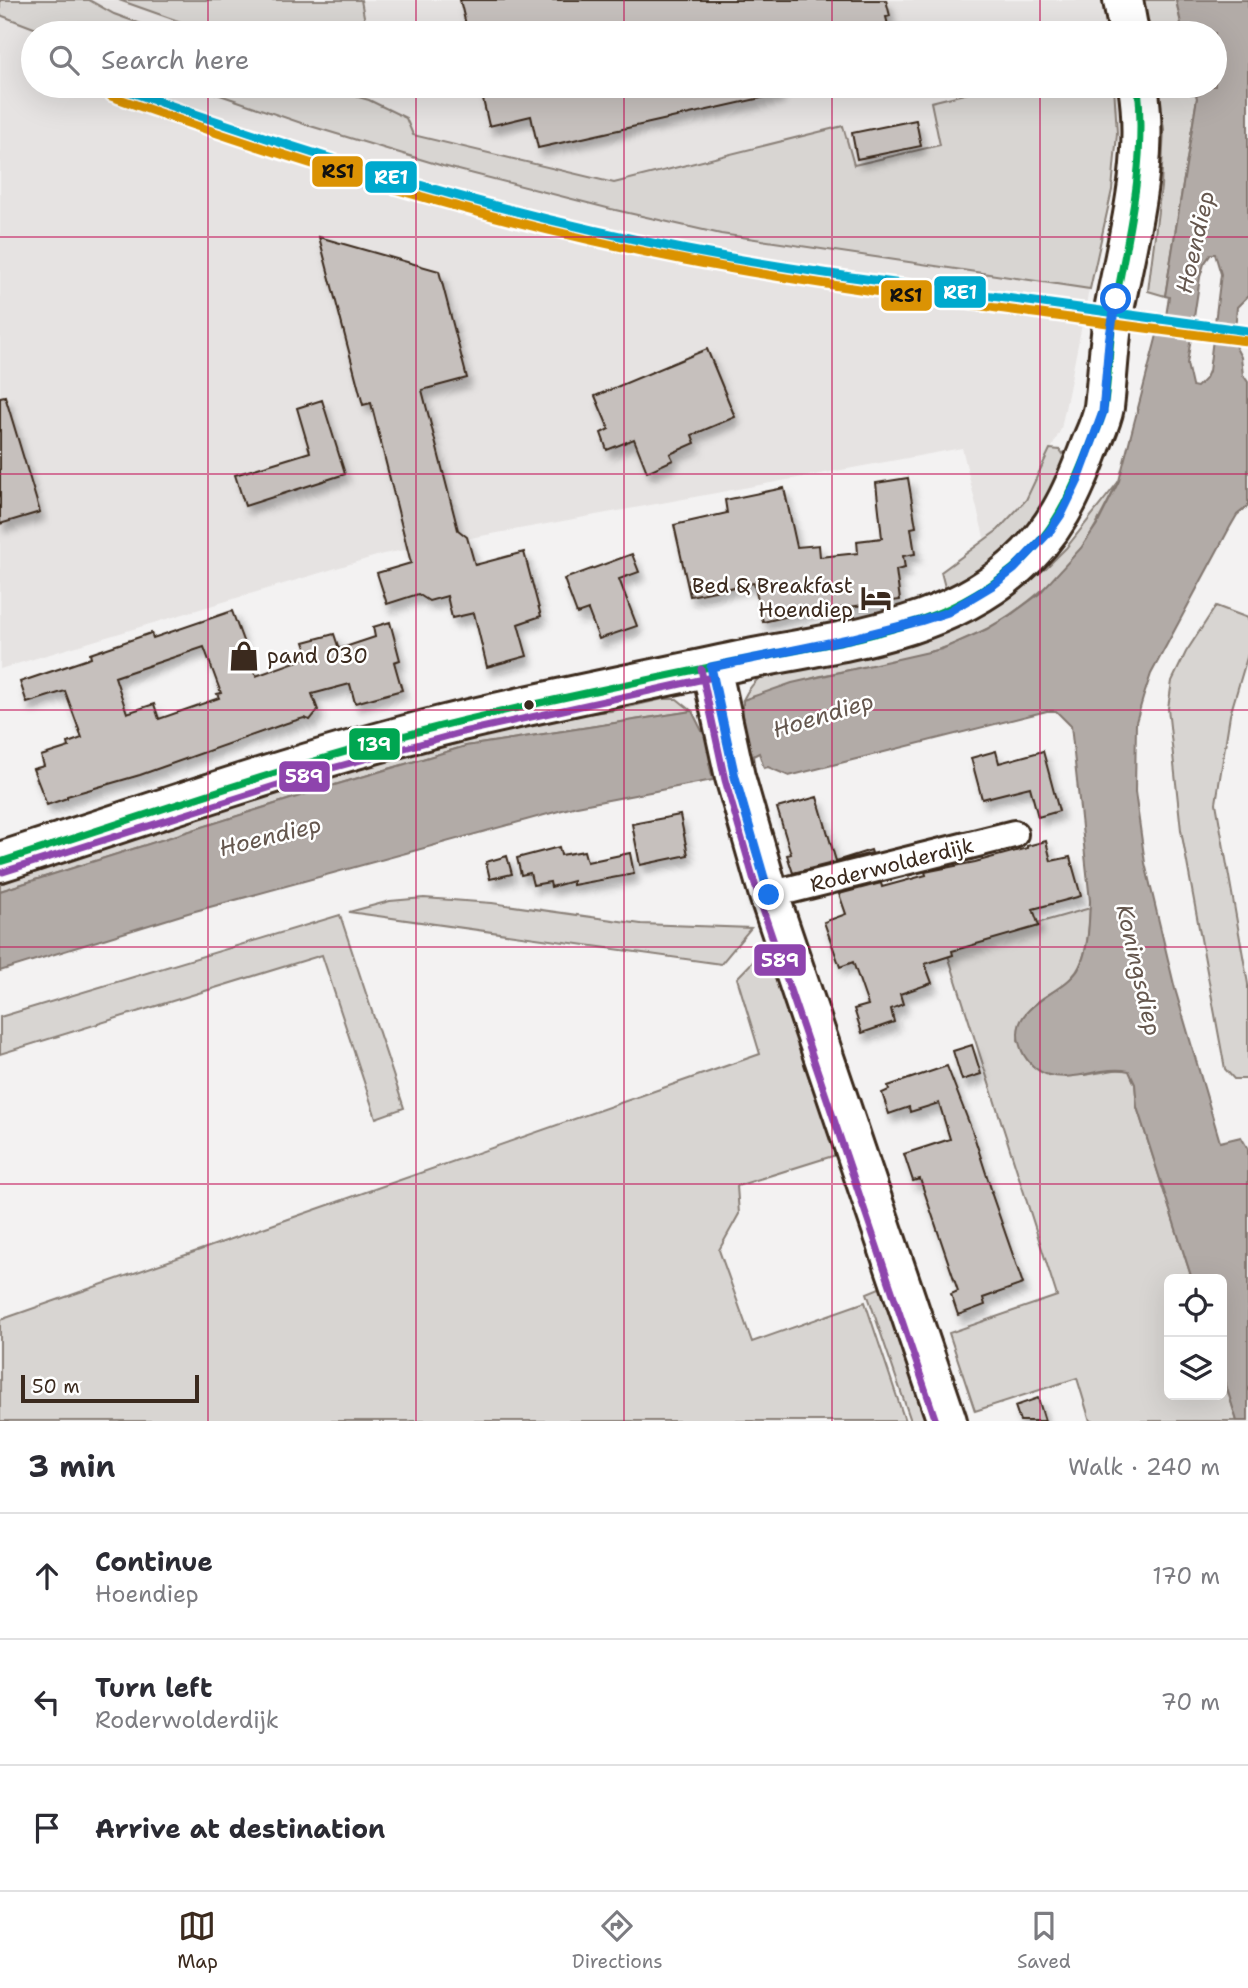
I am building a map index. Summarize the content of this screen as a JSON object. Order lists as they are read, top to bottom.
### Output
{
  "streets": {
    "street": ["Roderwolderdijk"]
  },
  "water": ["Hoendiep", "Koningsdiep"],
  "places": {
    "hotel": ["Bed & Breakfast Hoendiep"],
    "shop": ["pand 030"]
  },
  "lines": [
    "transit line RE1",
    "transit line RS1",
    "transit line 139",
    "transit line 589"
  ],
  "scale_bar": "50 m",
  "page": {
    "search": "Search here",
    "scale": "50 m",
    "heading": ["3 min", "Walk · 240 m"],
    "list": [
      ["Continue", "Hoendiep", "170 m"],
      ["Turn left", "Roderwolderdijk", "70 m"],
      "Arrive at destination"
    ],
    "nav": ["Map", "Directions", "Saved"]
  }
}
